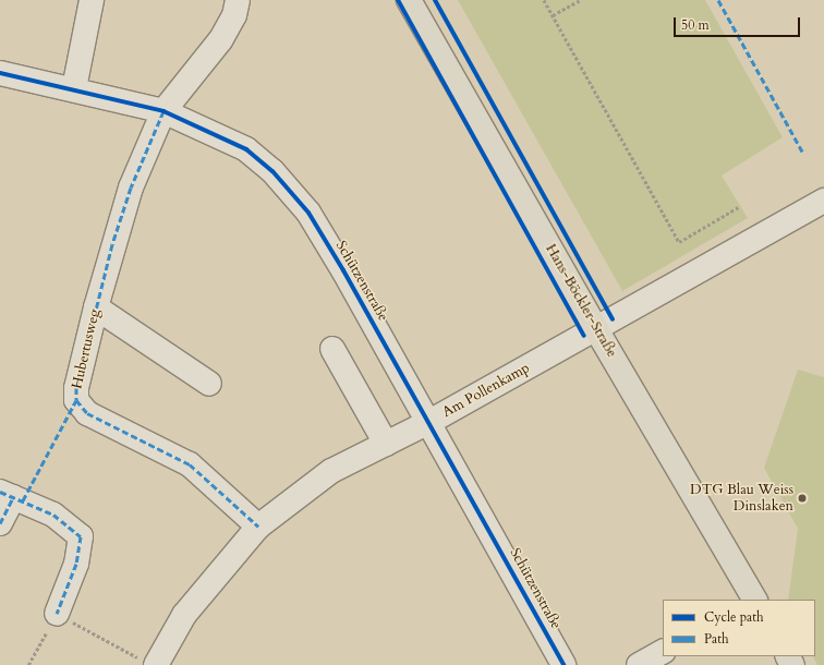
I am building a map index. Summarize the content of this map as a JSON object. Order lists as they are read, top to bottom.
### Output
{
  "streets": {
    "main road": ["Hans-Böckler-Straße"],
    "street": ["Schützenstraße", "Hubertusweg", "Am Pollenkamp"]
  },
  "crossings": [
    ["Schützenstraße", "Hubertusweg"],
    ["Schützenstraße", "Am Pollenkamp"],
    ["Hans-Böckler-Straße", "Am Pollenkamp"],
    ["Hubertusweg", "Am Pollenkamp"]
  ],
  "places": ["DTG Blau Weiss Dinslaken"],
  "legend": ["Cycle path", "Path"],
  "scale_bar": "50 m"
}
